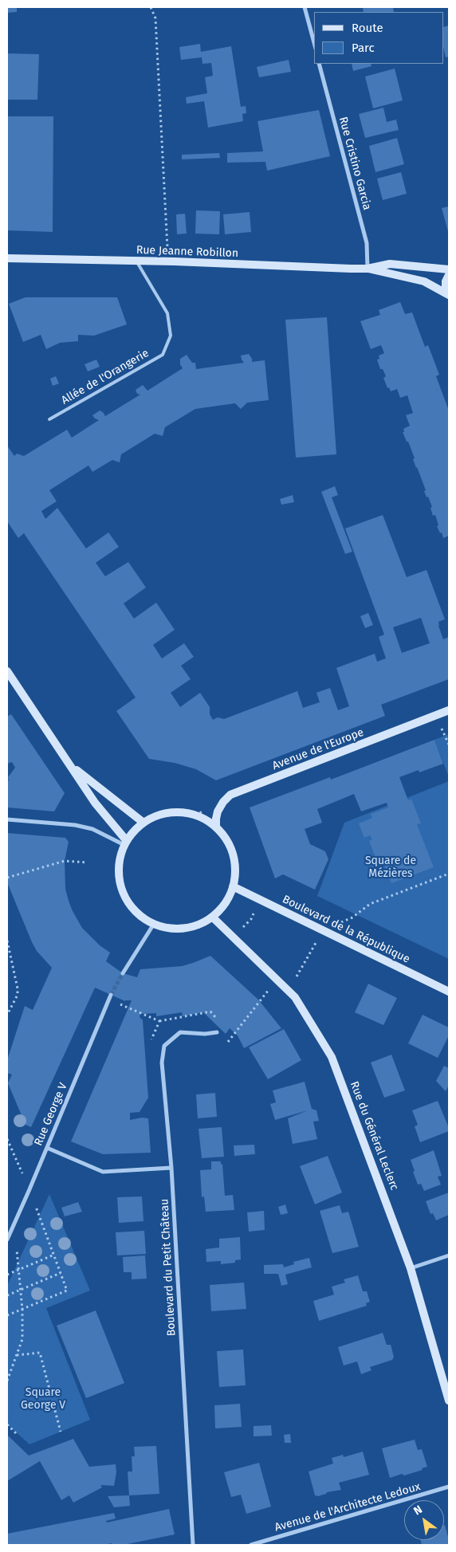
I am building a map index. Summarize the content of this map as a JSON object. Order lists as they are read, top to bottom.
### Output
{
  "streets": {
    "main road": [
      "Rue Jeanne Robillon",
      "Avenue de l'Europe",
      "Boulevard de la République",
      "Rue du Général Leclerc"
    ],
    "street": [
      "Rue Cristino Garcia",
      "Rue George V",
      "Boulevard du Petit Château",
      "Avenue de l'Architecte Ledoux"
    ],
    "lane": ["Allée de l'Orangerie"]
  },
  "crossings": [
    ["Rue Cristino Garcia", "Rue Jeanne Robillon"],
    ["Rue Jeanne Robillon", "Allée de l'Orangerie"],
    ["Avenue de l'Europe", "Boulevard de la République"],
    ["Avenue de l'Europe", "Rue du Général Leclerc"],
    ["Boulevard de la République", "Rue du Général Leclerc"]
  ],
  "parks": ["Square de Mézières", "Square George V"],
  "legend": ["Route", "Parc"],
  "north": "top left"
}
